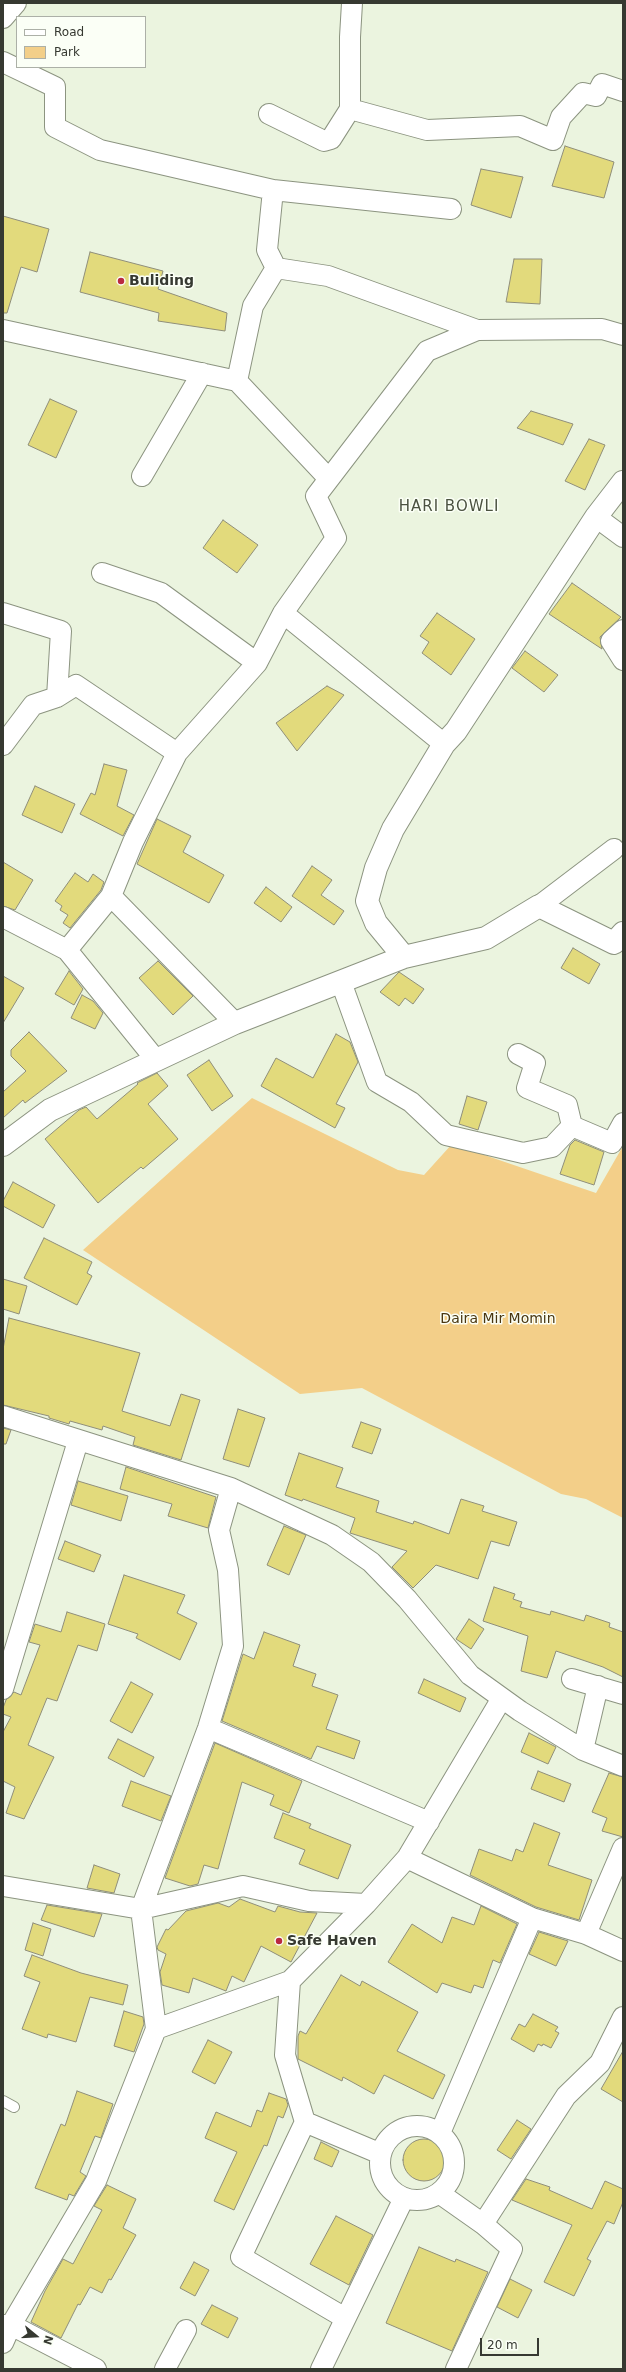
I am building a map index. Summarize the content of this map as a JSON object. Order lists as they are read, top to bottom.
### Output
{
  "districts": ["HARI BOWLI"],
  "parks": ["Daira Mir Momin"],
  "places": ["Buliding", "Safe Haven"],
  "legend": ["Road", "Park"],
  "scale_bar": "20 m",
  "north": "right"
}
